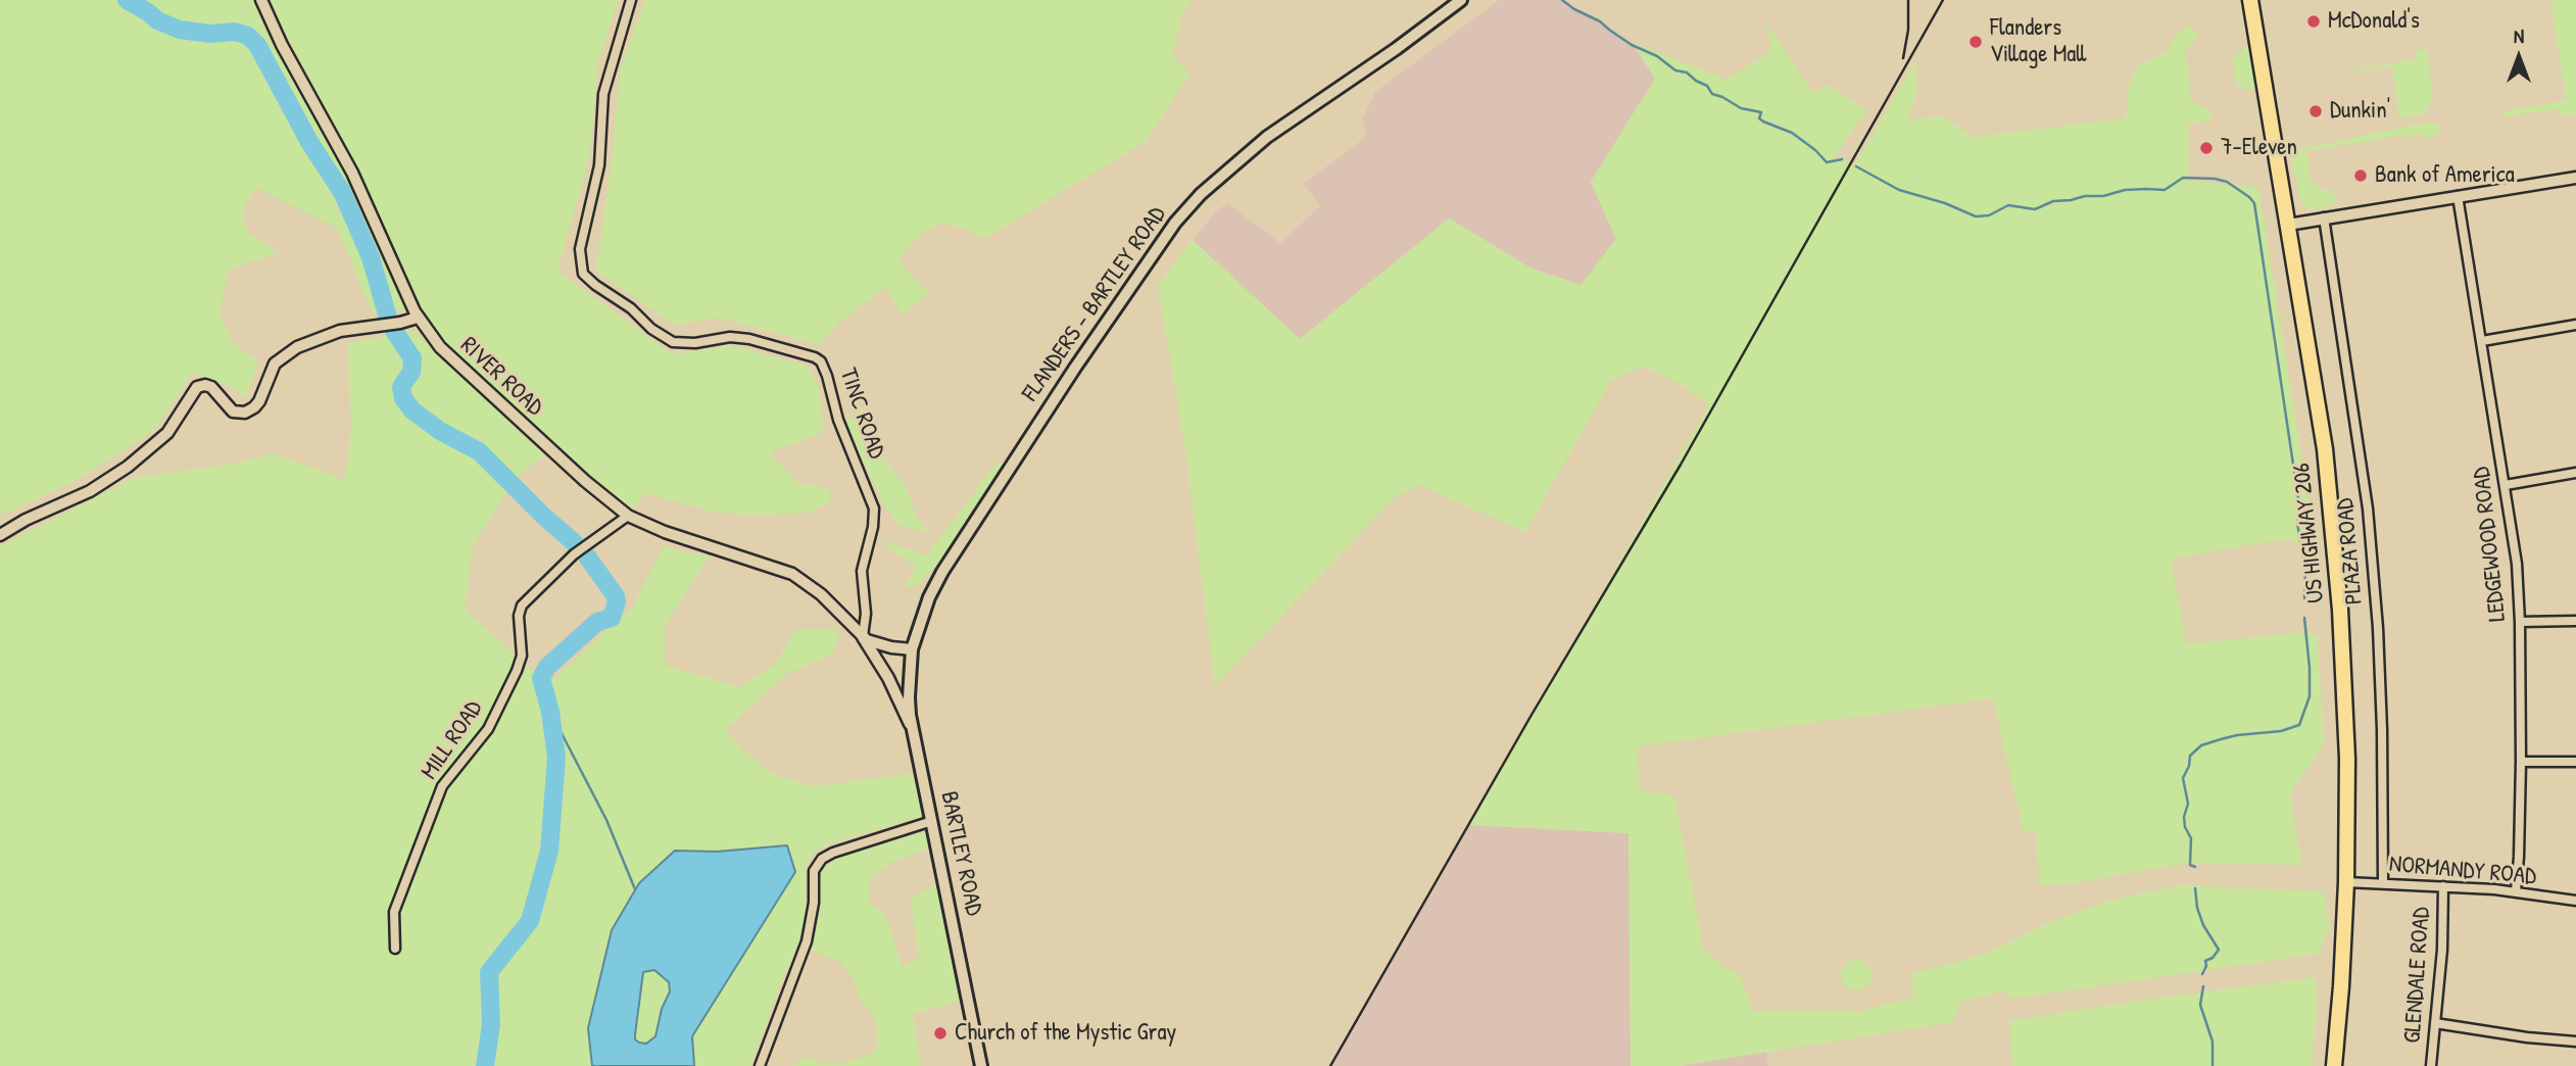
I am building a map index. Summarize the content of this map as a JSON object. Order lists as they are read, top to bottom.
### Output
{
  "streets": {
    "highway": ["US HIGHWAY 206"],
    "main road": ["FLANDERS - BARTLEY ROAD", "BARTLEY ROAD"],
    "street": [
      "RIVER ROAD",
      "TINC ROAD",
      "LEDGEWOOD ROAD",
      "PLAZA ROAD",
      "MILL ROAD",
      "NORMANDY ROAD",
      "GLENDALE ROAD"
    ]
  },
  "crossings": [
    ["FLANDERS - BARTLEY ROAD", "RIVER ROAD"],
    ["FLANDERS - BARTLEY ROAD", "BARTLEY ROAD"],
    ["RIVER ROAD", "TINC ROAD"],
    ["RIVER ROAD", "MILL ROAD"],
    ["RIVER ROAD", "BARTLEY ROAD"],
    ["US HIGHWAY 206", "NORMANDY ROAD"],
    ["LEDGEWOOD ROAD", "NORMANDY ROAD"],
    ["PLAZA ROAD", "NORMANDY ROAD"],
    ["NORMANDY ROAD", "GLENDALE ROAD"]
  ],
  "places": [
    "McDonald's",
    "Flanders Village Mall",
    "Dunkin'",
    "7-Eleven",
    "Bank of America",
    "Church of the Mystic Gray"
  ],
  "north": "top"
}
